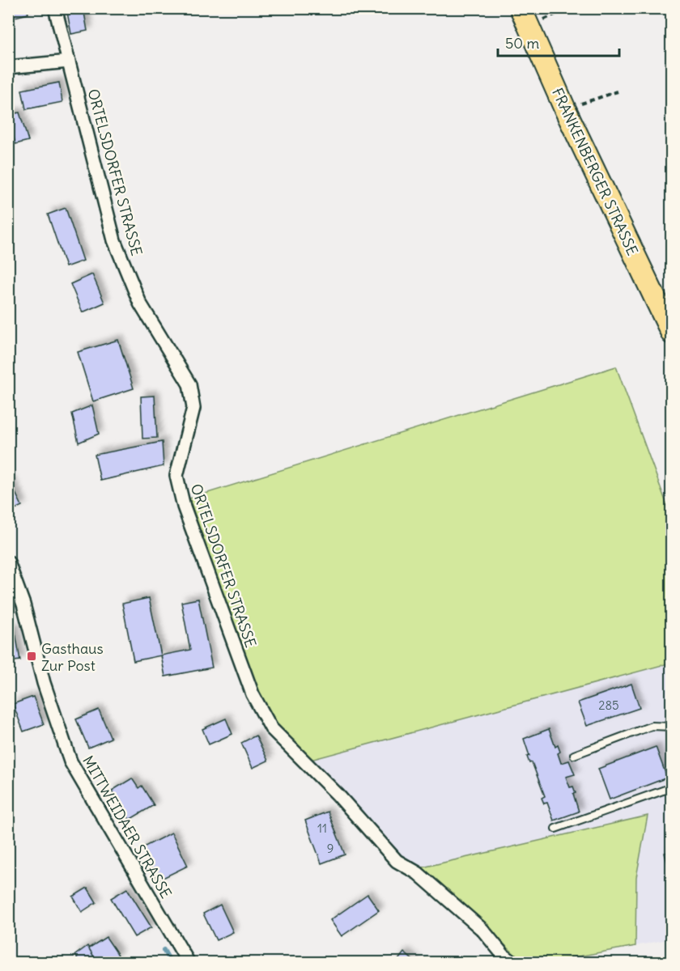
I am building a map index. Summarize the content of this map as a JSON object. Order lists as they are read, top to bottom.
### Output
{
  "streets": {
    "main road": ["FRANKENBERGER STRASSE"],
    "street": ["ORTELSDORFER STRASSE", "MITTWEIDAER STRASSE"]
  },
  "places": {
    "transit": ["Gasthaus Zur Post"]
  },
  "house_numbers": ["285", "11", "9"],
  "scale_bar": "50 m"
}
